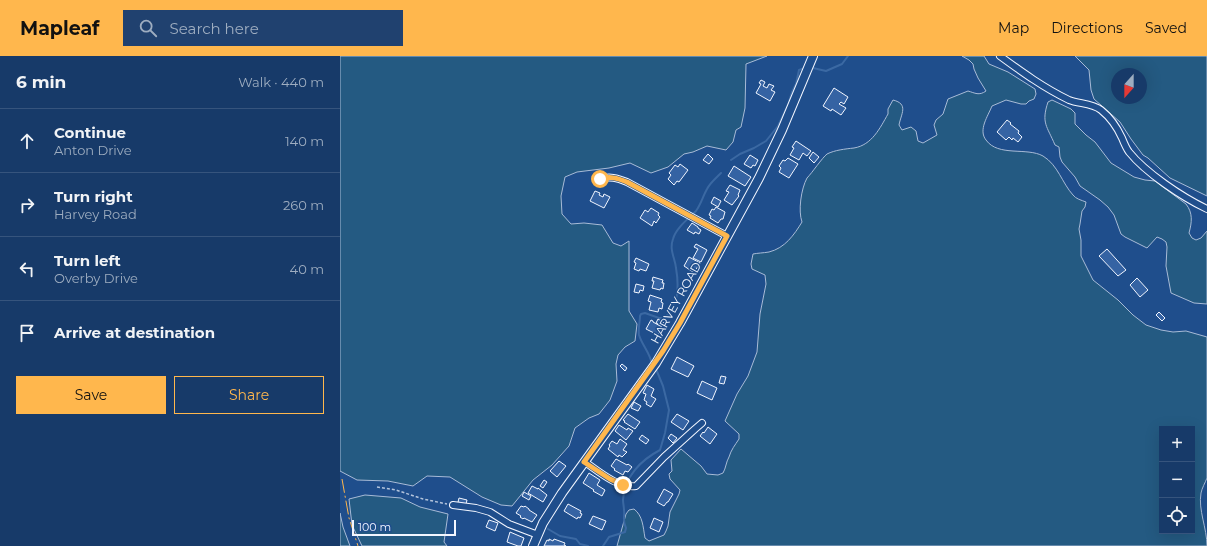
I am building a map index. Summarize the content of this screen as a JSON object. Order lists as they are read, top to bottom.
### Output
{
  "streets": {
    "street": ["HARVEY ROAD"]
  },
  "scale_bar": "100 m",
  "north": "bottom",
  "page": {
    "header": "Mapleaf",
    "search": "Search here",
    "nav": ["Map", "Directions", "Saved"],
    "heading": ["6 min", "Walk · 440 m"],
    "list": [
      ["Continue", "Anton Drive", "140 m"],
      ["Turn right", "Harvey Road", "260 m"],
      ["Turn left", "Overby Drive", "40 m"],
      "Arrive at destination"
    ],
    "buttons": ["Save", "Share"],
    "map_buttons": ["+", "−"],
    "scale": "100 m"
  }
}
